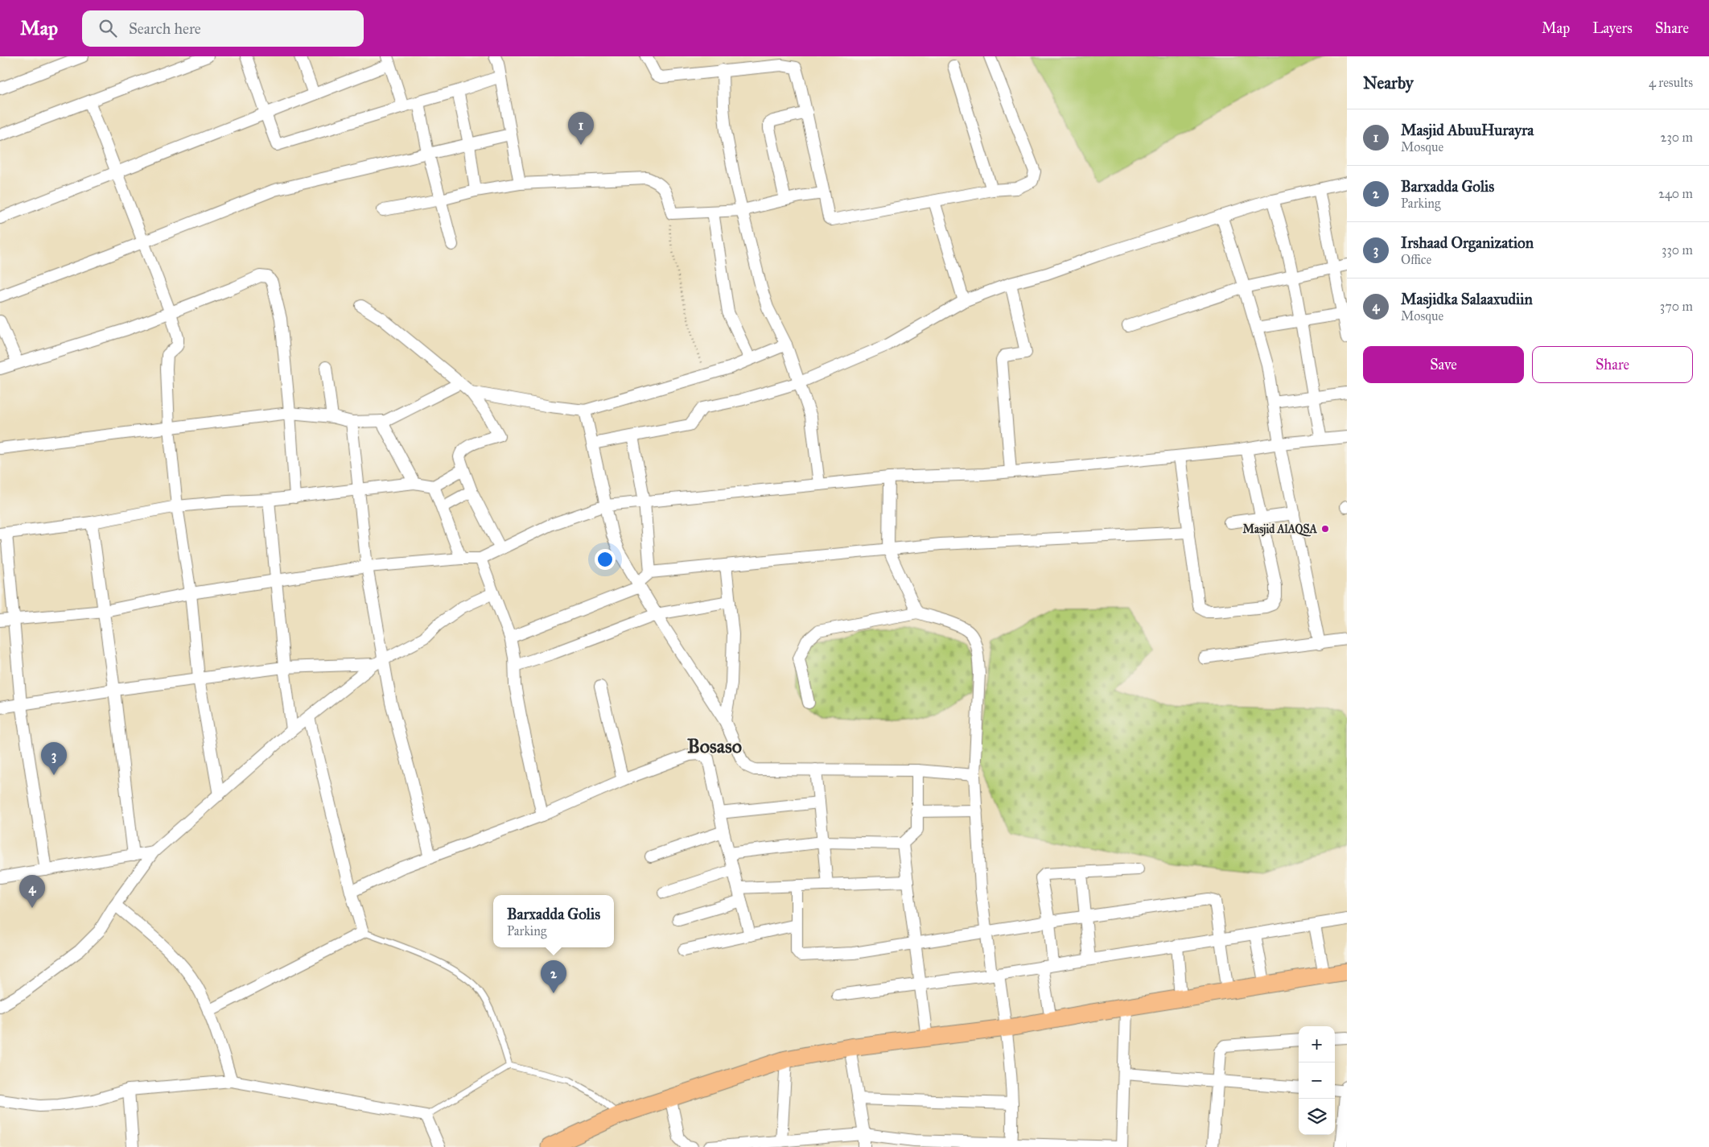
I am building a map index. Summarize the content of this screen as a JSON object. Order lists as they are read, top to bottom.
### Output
{
  "districts": ["Bosaso"],
  "places": ["Masjid AlAQSA"],
  "page": {
    "header": "Map",
    "search": "Search here",
    "nav": ["Map", "Layers", "Share"],
    "heading": ["Nearby", "4 results"],
    "list": [
      {
        "mark": "1",
        "name": "Masjid AbuuHurayra",
        "note": "Mosque",
        "value": "230 m"
      },
      {
        "mark": "2",
        "name": "Barxadda Golis",
        "note": "Parking",
        "value": "240 m"
      },
      {
        "mark": "3",
        "name": "Irshaad Organization",
        "note": "Office",
        "value": "330 m"
      },
      {
        "mark": "4",
        "name": "Masjidka Salaaxudiin",
        "note": "Mosque",
        "value": "370 m"
      }
    ],
    "pins": [
      "1",
      "3",
      "4",
      "2"
    ],
    "buttons": ["Save", "Share"],
    "popup": ["Barxadda Golis", "Parking"],
    "map_buttons": ["+", "−"]
  }
}
